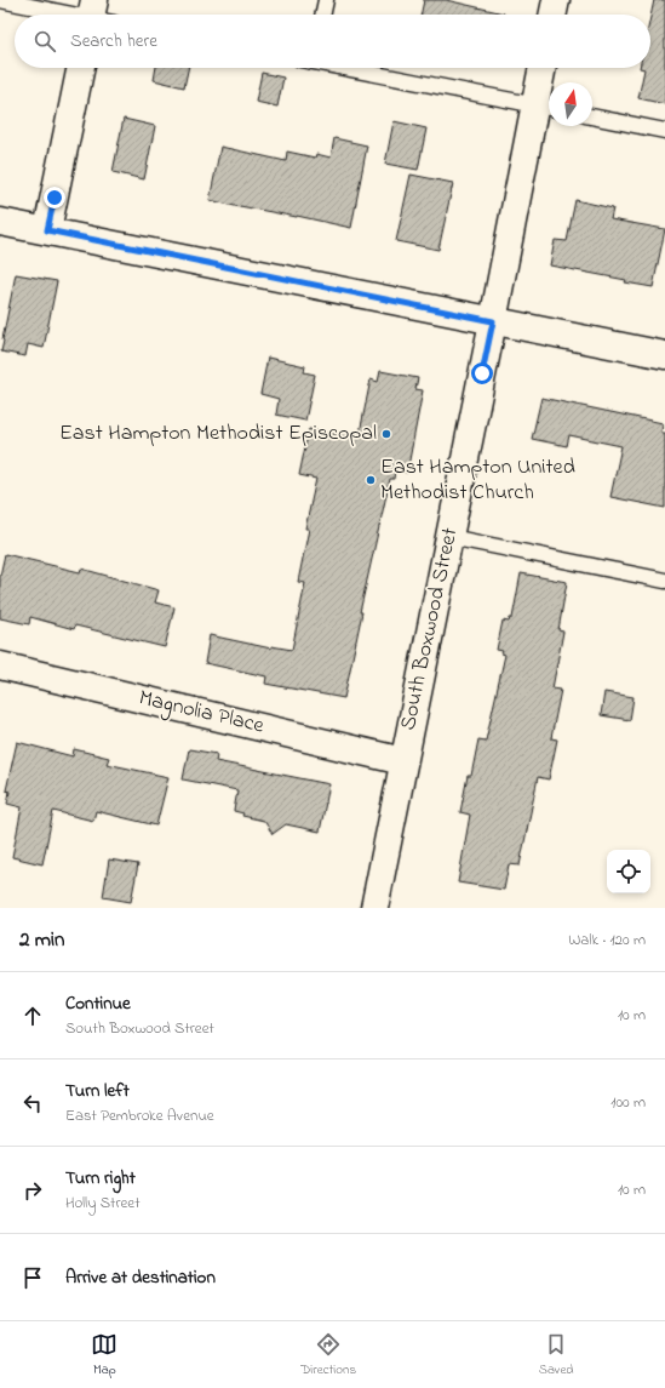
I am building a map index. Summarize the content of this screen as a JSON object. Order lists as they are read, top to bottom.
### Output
{
  "streets": {
    "street": ["South Boxwood Street", "Magnolia Place"]
  },
  "crossings": [
    ["South Boxwood Street", "Magnolia Place"]
  ],
  "places": ["East Hampton Methodist Episcopal", "East Hampton United Methodist Church"],
  "north": "top",
  "page": {
    "search": "Search here",
    "heading": ["2 min", "Walk · 120 m"],
    "list": [
      ["Continue", "South Boxwood Street", "10 m"],
      ["Turn left", "East Pembroke Avenue", "100 m"],
      ["Turn right", "Holly Street", "10 m"],
      "Arrive at destination"
    ],
    "nav": ["Map", "Directions", "Saved"]
  }
}
